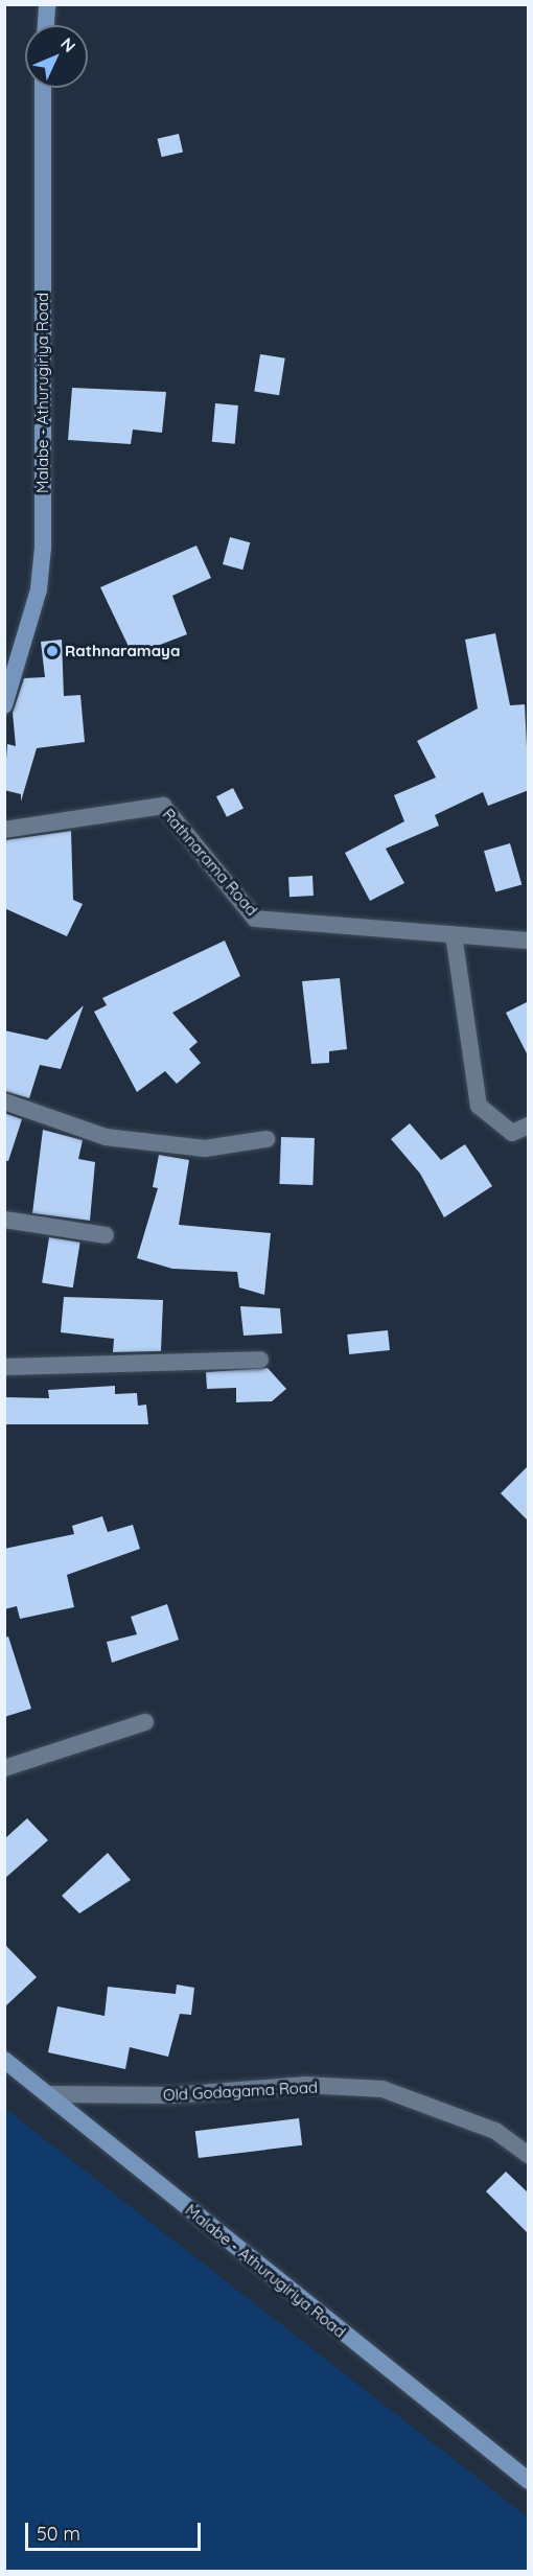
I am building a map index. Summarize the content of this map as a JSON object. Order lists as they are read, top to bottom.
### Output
{
  "streets": {
    "main road": ["Malabe - Athurugiriya Road"],
    "street": ["Rathnarama Road", "Old Godagama Road"]
  },
  "crossings": [
    ["Malabe - Athurugiriya Road", "Old Godagama Road"]
  ],
  "places": ["Rathnaramaya"],
  "scale_bar": "50 m",
  "north": "top right"
}
